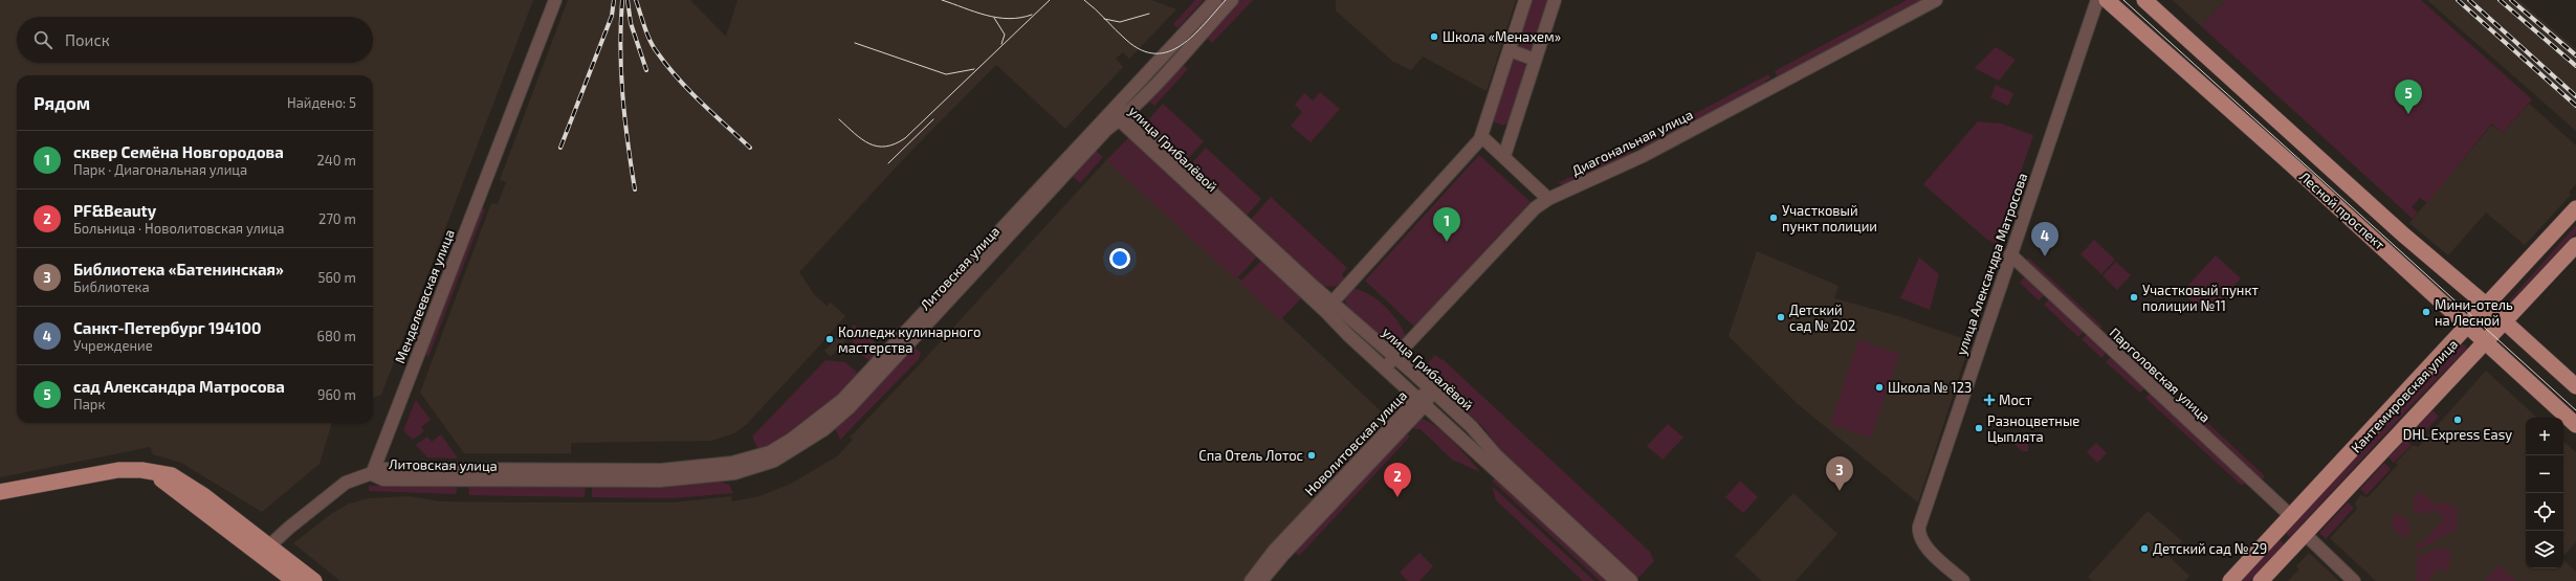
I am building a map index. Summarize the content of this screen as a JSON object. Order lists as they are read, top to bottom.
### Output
{
  "streets": {
    "main road": ["Лесной проспект", "Кантемировская улица"],
    "street": [
      "Диагональная улица",
      "улица Грибалёвой",
      "улица Александра Матросова",
      "Литовская улица",
      "Менделеевская улица",
      "Парголовская улица",
      "Новолитовская улица"
    ]
  },
  "crossings": [
    ["Диагональная улица", "улица Грибалёвой"],
    ["улица Грибалёвой", "Литовская улица"],
    ["улица Грибалёвой", "Новолитовская улица"],
    ["Лесной проспект", "Кантемировская улица"],
    ["улица Александра Матросова", "Парголовская улица"],
    ["Литовская улица", "Менделеевская улица"],
    ["Парголовская улица", "Кантемировская улица"]
  ],
  "places": {
    "other": [
      "Школа «Менахем»",
      "Участковый пункт полиции",
      "Участковый пункт полиции №11",
      "Мини-отель на Лесной",
      "Детский сад № 202",
      "Колледж кулинарного мастерства",
      "Школа № 123",
      "DHL Express Easy",
      "Разноцветные Цыплята",
      "Спа Отель Лотос",
      "Детский сад № 29"
    ],
    "health": ["Мост"]
  },
  "page": {
    "search": "Поиск",
    "heading": ["Рядом", "Найдено: 5"],
    "pins": [
      "5",
      "1",
      "4",
      "3",
      "2"
    ],
    "list": [
      {
        "mark": "1",
        "name": "сквер Семёна Новгородова",
        "note": "Парк · Диагональная улица",
        "value": "240 m"
      },
      {
        "mark": "2",
        "name": "PF&Beauty",
        "note": "Больница · Новолитовская улица",
        "value": "270 m"
      },
      {
        "mark": "3",
        "name": "Библиотека «Батенинская»",
        "note": "Библиотека",
        "value": "560 m"
      },
      {
        "mark": "4",
        "name": "Санкт-Петербург 194100",
        "note": "Учреждение",
        "value": "680 m"
      },
      {
        "mark": "5",
        "name": "cад Александра Матросова",
        "note": "Парк",
        "value": "960 m"
      }
    ],
    "map_buttons": ["+", "−"]
  }
}
